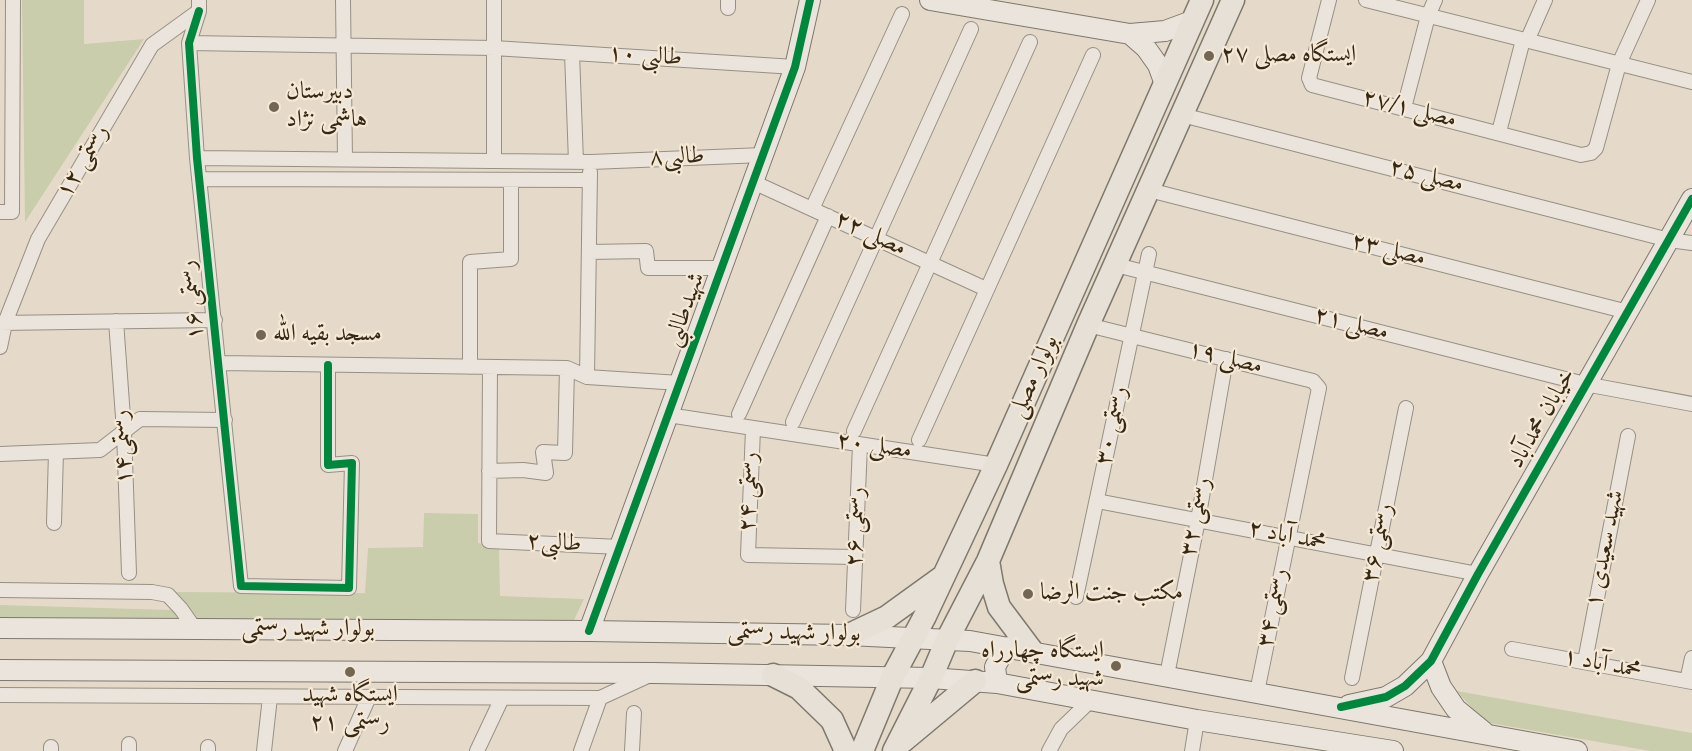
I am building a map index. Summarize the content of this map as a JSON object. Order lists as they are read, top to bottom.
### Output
{
  "streets": {
    "main road": [
      "شهیدطالبی",
      "بولوار مصلی",
      "خیابان محمدآباد",
      "بولوار شهید رستمی"
    ],
    "street": [
      "طالبی ۱۰",
      "مصلی ۲۷/۱",
      "طالبی۸",
      "رستمی ۱۲",
      "مصلی ۲۵",
      "مصلی ۲۲",
      "مصلی ۲۳",
      "رستمی ۱۶",
      "مصلی ۲۱",
      "مصلی ۱۹",
      "رستمی ۳۰",
      "رستمی۱۴",
      "مصلی ۲۰",
      "رستمی ۲۴",
      "رستمی ۳۲",
      "رستمی ۲۶",
      "محمد آباد ۲",
      "رستمی ۳۶",
      "طالبی۲",
      "شهید سعیدی ۱",
      "رستمی ۳۴",
      "محمد آباد ۱"
    ]
  },
  "crossings": [
    ["طالبی ۱۰", "رستمی ۱۶"],
    ["طالبی ۱۰", "شهیدطالبی"],
    ["طالبی۸", "رستمی ۱۶"],
    ["طالبی۸", "شهیدطالبی"],
    ["رستمی ۱۲", "رستمی ۱۶"],
    ["مصلی ۲۵", "بولوار مصلی"],
    ["مصلی ۲۵", "خیابان محمدآباد"],
    ["مصلی ۲۲", "شهیدطالبی"],
    ["مصلی ۲۳", "بولوار مصلی"],
    ["مصلی ۲۳", "خیابان محمدآباد"],
    ["شهیدطالبی", "مصلی ۲۰"],
    ["شهیدطالبی", "طالبی۲"],
    ["شهیدطالبی", "بولوار شهید رستمی"],
    ["مصلی ۲۱", "بولوار مصلی"],
    ["مصلی ۲۱", "خیابان محمدآباد"],
    ["مصلی ۲۱", "رستمی ۳۰"],
    ["مصلی ۱۹", "بولوار مصلی"],
    ["مصلی ۱۹", "رستمی ۳۰"],
    ["مصلی ۱۹", "رستمی ۳۲"],
    ["مصلی ۱۹", "رستمی ۳۴"],
    ["بولوار مصلی", "مصلی ۲۰"],
    ["بولوار مصلی", "بولوار شهید رستمی"],
    ["خیابان محمدآباد", "محمد آباد ۲"],
    ["خیابان محمدآباد", "بولوار شهید رستمی"],
    ["رستمی ۳۰", "محمد آباد ۲"],
    ["مصلی ۲۰", "رستمی ۲۴"],
    ["مصلی ۲۰", "رستمی ۲۶"],
    ["رستمی ۲۴", "رستمی ۲۶"],
    ["رستمی ۳۲", "محمد آباد ۲"],
    ["رستمی ۳۲", "بولوار شهید رستمی"],
    ["محمد آباد ۲", "رستمی ۳۶"],
    ["محمد آباد ۲", "رستمی ۳۴"],
    ["شهید سعیدی ۱", "محمد آباد ۱"],
    ["رستمی ۳۴", "بولوار شهید رستمی"]
  ],
  "places": [
    "ایستگاه مصلی ۲۷",
    "دبیرستان هاشمی نژاد",
    "مسجد بقیه الله",
    "مكتب جنت الرضا",
    "ایستگاه چهارراه شهید رستمی",
    "ایستگاه شهید رستمی ۲۱"
  ]
}
